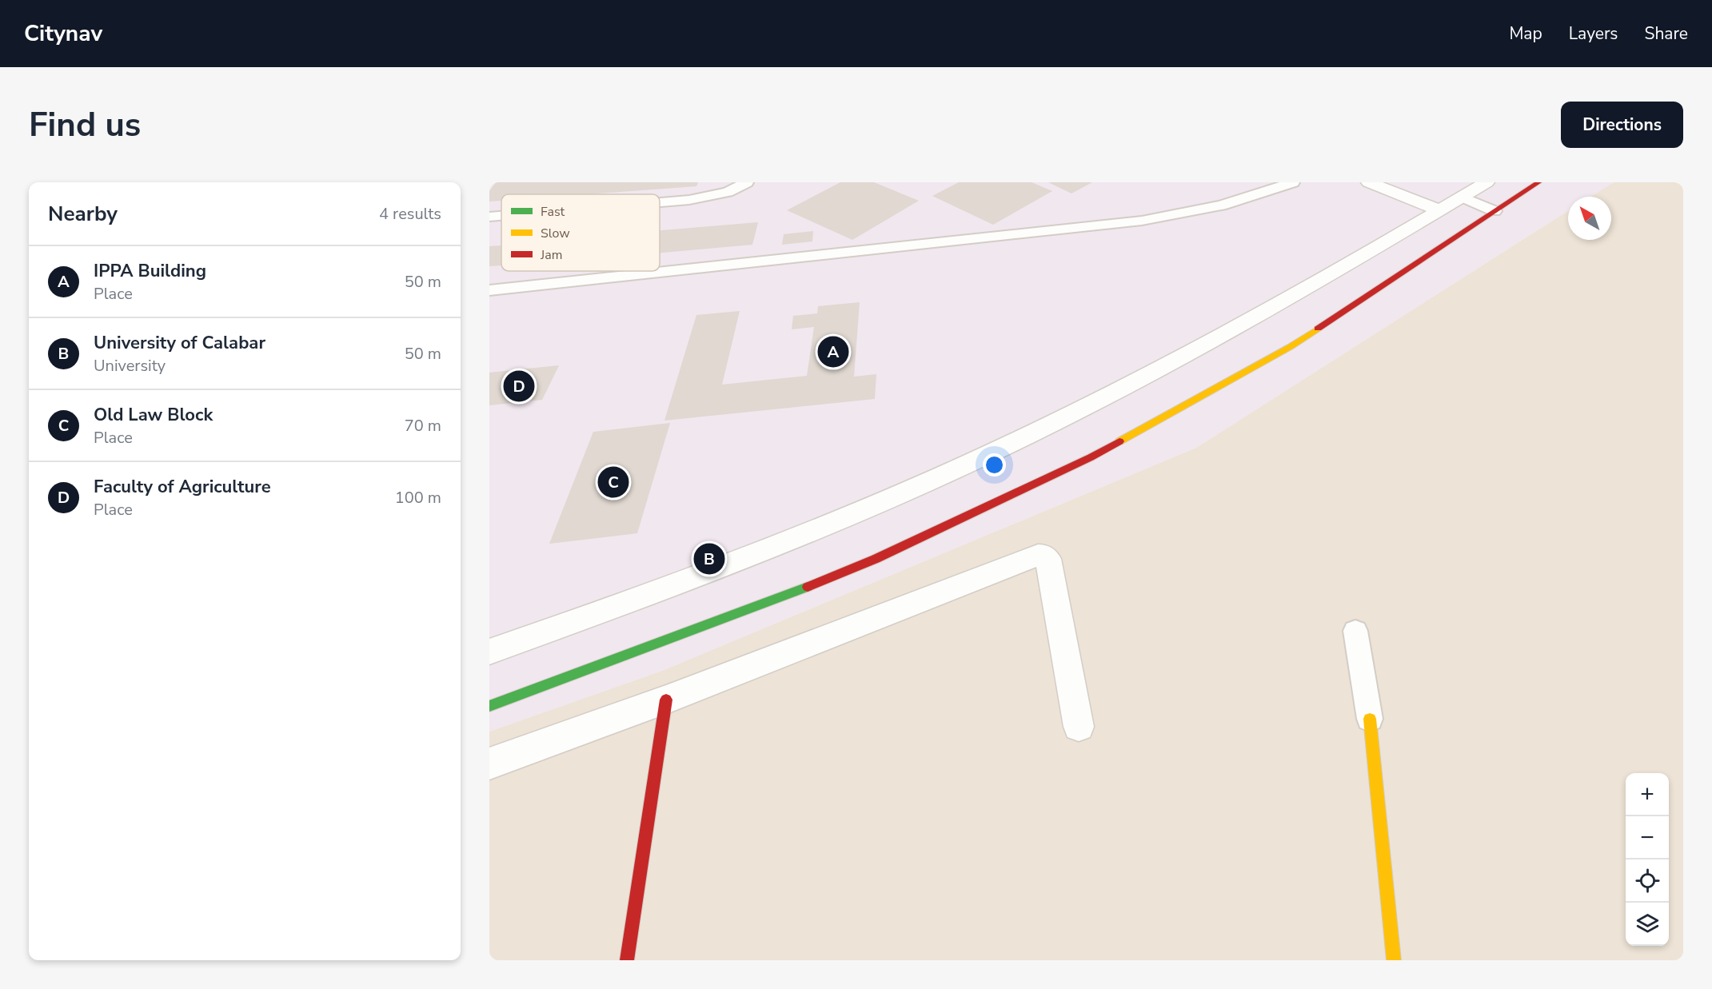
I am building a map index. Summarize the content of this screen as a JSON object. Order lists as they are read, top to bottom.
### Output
{
  "legend": ["Fast", "Slow", "Jam"],
  "north": "top left",
  "page": {
    "header": "Citynav",
    "nav": ["Map", "Layers", "Share"],
    "buttons": "Directions",
    "title": "Find us",
    "heading": ["Nearby", "4 results"],
    "list": [
      {
        "mark": "A",
        "name": "IPPA Building",
        "note": "Place",
        "value": "50 m"
      },
      {
        "mark": "B",
        "name": "University of Calabar",
        "note": "University",
        "value": "50 m"
      },
      {
        "mark": "C",
        "name": "Old Law Block",
        "note": "Place",
        "value": "70 m"
      },
      {
        "mark": "D",
        "name": "Faculty of Agriculture",
        "note": "Place",
        "value": "100 m"
      }
    ],
    "pins": [
      "A",
      "D",
      "C",
      "B"
    ],
    "map_buttons": ["+", "−"]
  }
}
